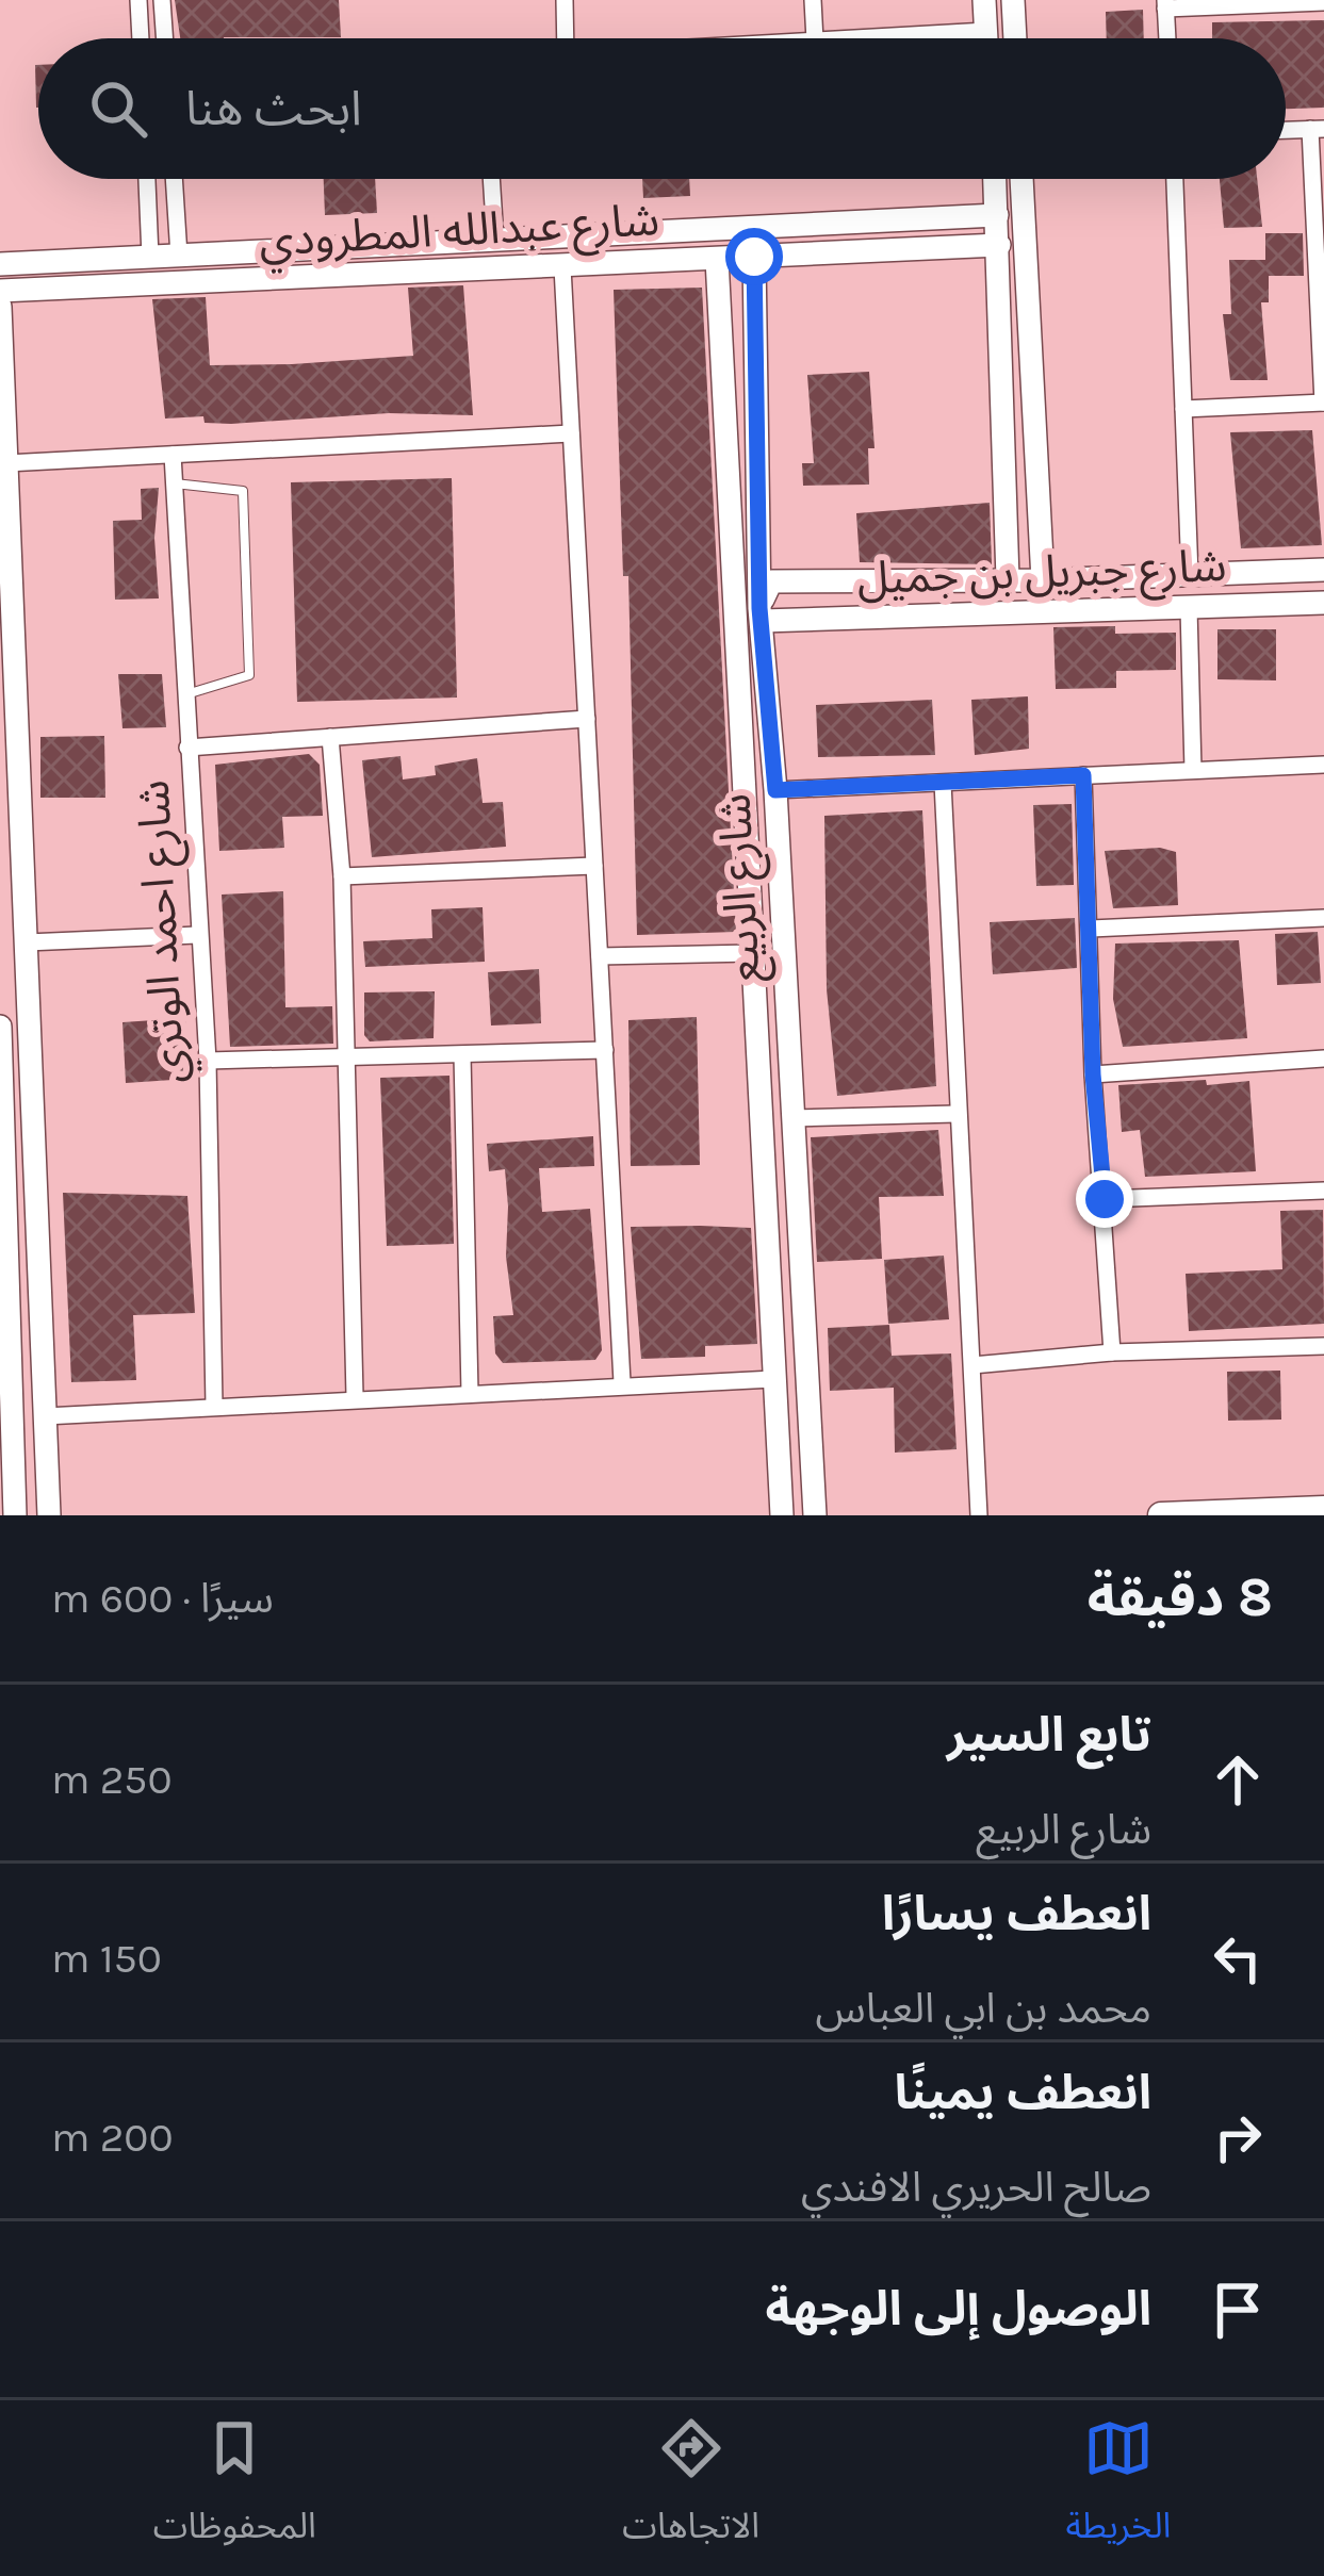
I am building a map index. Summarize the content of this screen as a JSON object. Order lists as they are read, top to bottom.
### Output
{
  "streets": {
    "street": [
      "شارع عبدالله المطرودي",
      "شارع جبريل بن جميل",
      "شارع الربيع",
      "شارع احمد الوتري"
    ]
  },
  "crossings": [
    ["شارع عبدالله المطرودي", "شارع الربيع"],
    ["شارع جبريل بن جميل", "شارع الربيع"]
  ],
  "page": {
    "search": "ابحث هنا",
    "heading": ["8 دقيقة", "سيرًا · 600 m"],
    "list": [
      ["تابع السير", "شارع الربيع", "250 m"],
      ["انعطف يسارًا", "محمد بن ابي العباس", "150 m"],
      ["انعطف يمينًا", "صالح الحريري الافندي", "200 m"],
      "الوصول إلى الوجهة"
    ],
    "nav": ["الخريطة", "الاتجاهات", "المحفوظات"]
  }
}
